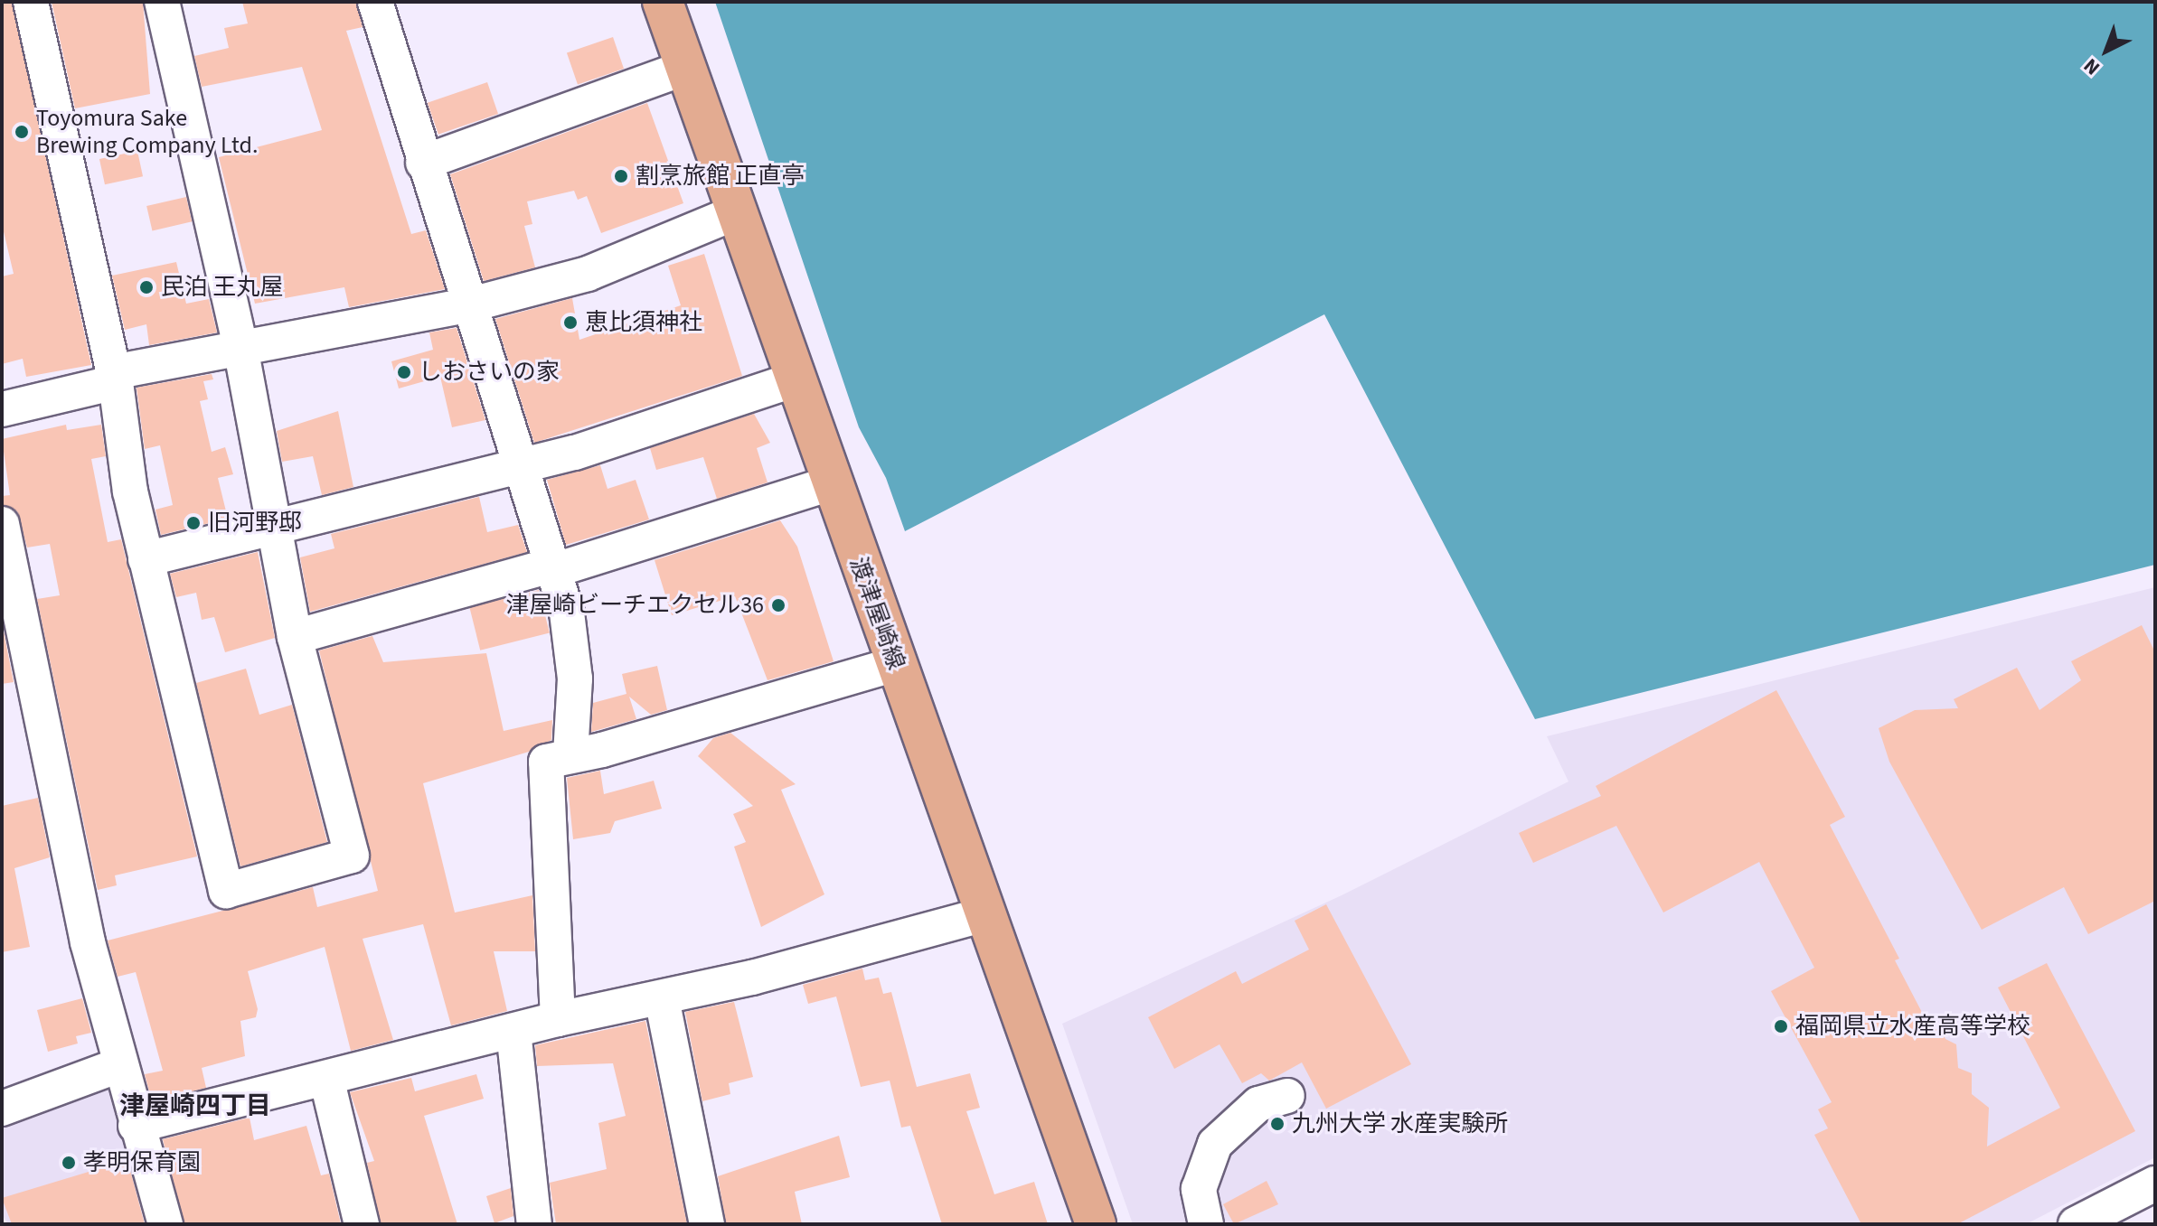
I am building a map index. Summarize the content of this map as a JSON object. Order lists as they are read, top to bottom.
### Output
{
  "streets": {
    "main road": ["渡津屋崎線"]
  },
  "districts": ["津屋崎四丁目"],
  "places": [
    "Toyomura Sake Brewing Company Ltd.",
    "割烹旅館 正直亭",
    "民泊 王丸屋",
    "恵比須神社",
    "しおさいの家",
    "旧河野邸",
    "津屋崎ビーチエクセル36",
    "福岡県立水産高等学校",
    "九州大学 水産実験所",
    "孝明保育園"
  ],
  "north": "bottom left"
}
